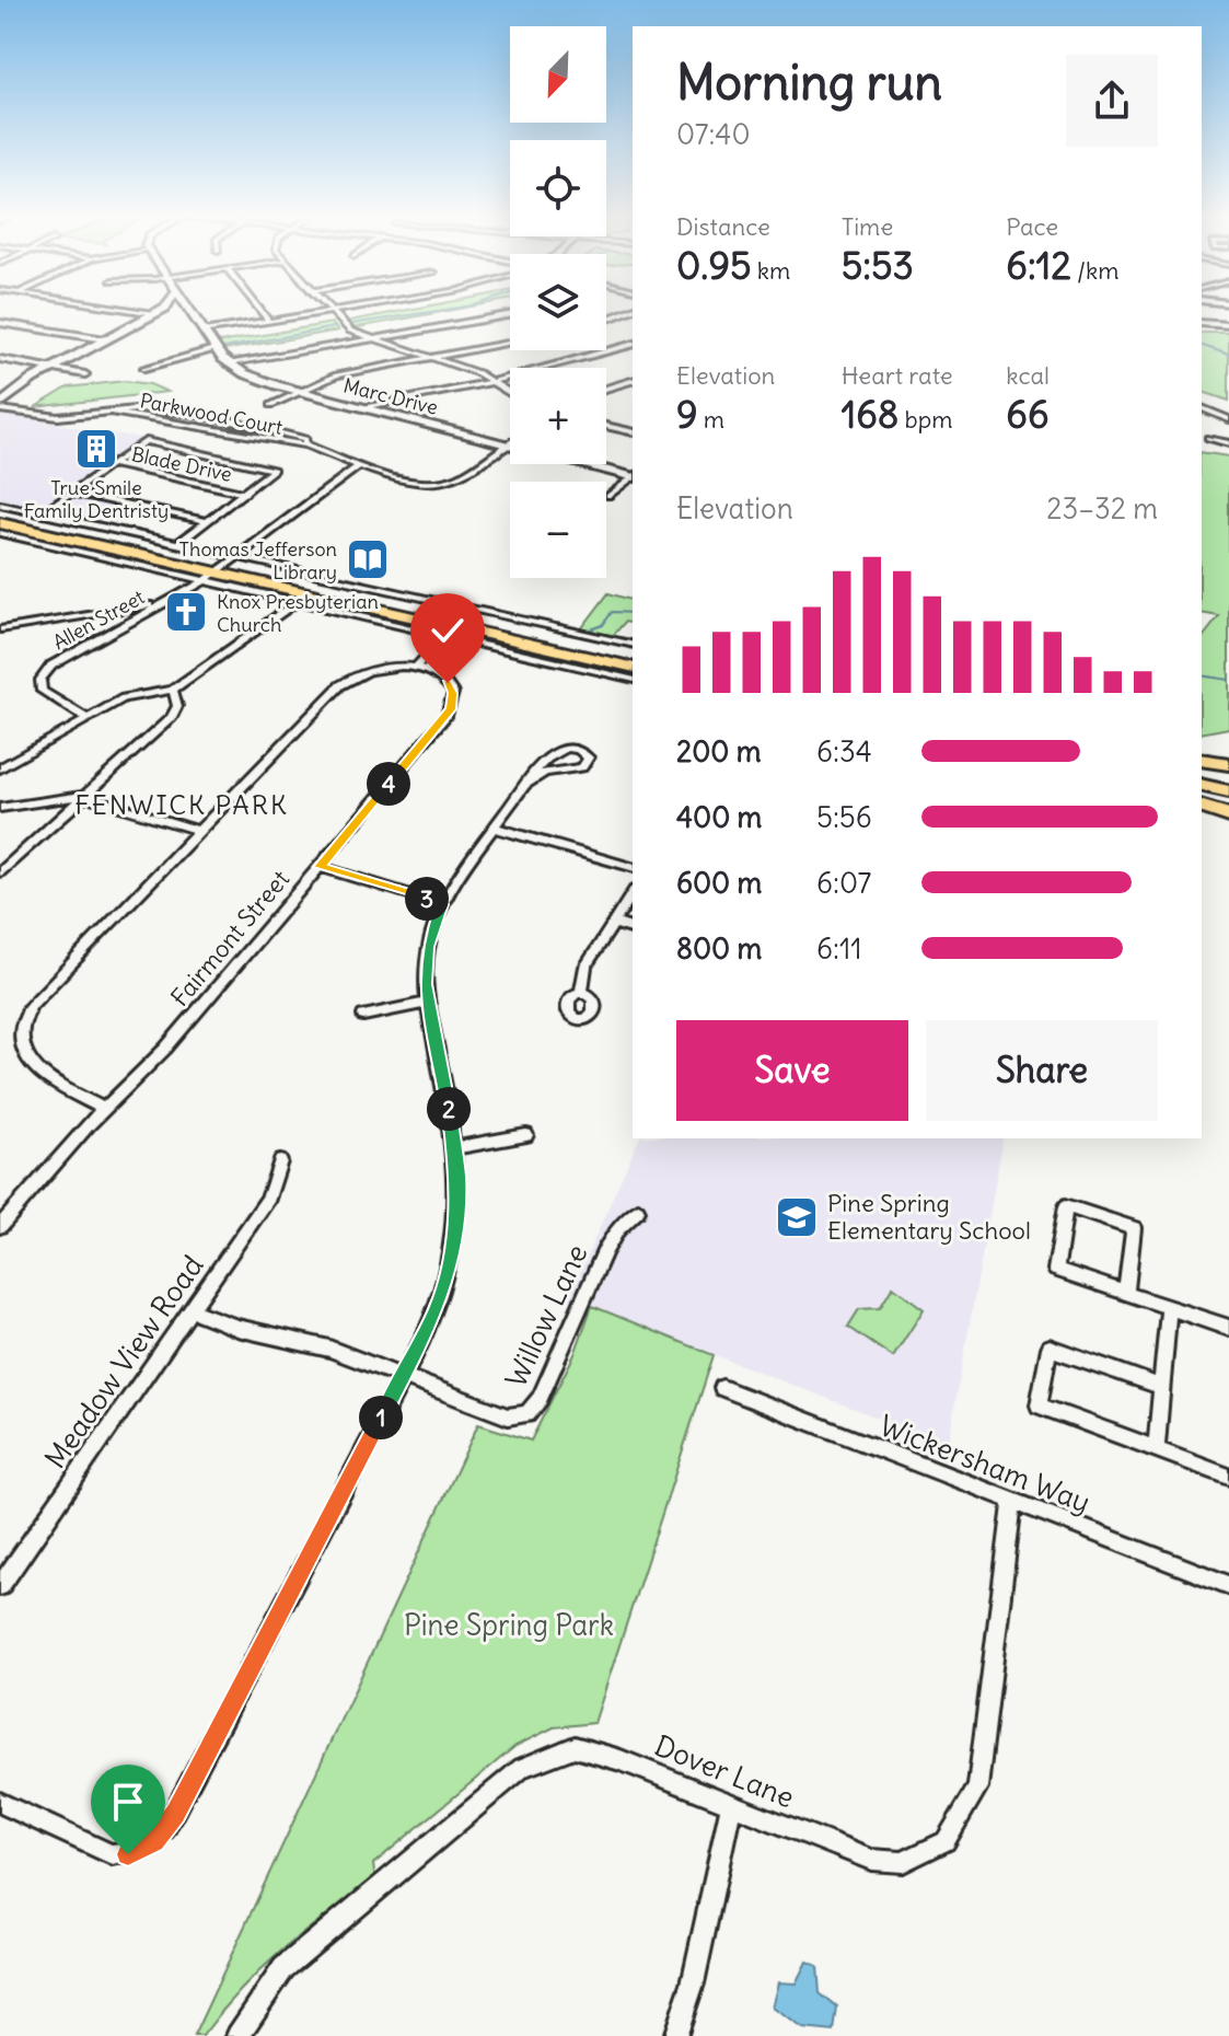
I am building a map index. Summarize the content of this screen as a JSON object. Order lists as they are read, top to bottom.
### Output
{
  "streets": {
    "street": [
      "Marc Drive",
      "Parkwood Court",
      "Blade Drive",
      "Allen Street",
      "Fairmont Street",
      "Willow Lane",
      "Meadow View Road",
      "Wickersham Way",
      "Dover Lane"
    ]
  },
  "crossings": [
    ["Marc Drive", "Parkwood Court"],
    ["Parkwood Court", "Allen Street"],
    ["Willow Lane", "Meadow View Road"],
    ["Wickersham Way", "Dover Lane"]
  ],
  "districts": ["FENWICK PARK"],
  "parks": ["Pine Spring Park"],
  "places": {
    "building": ["True Smile Family Dentristy"],
    "library": ["Thomas Jefferson Library"],
    "church": ["Knox Presbyterian Church"],
    "school or university": ["Pine Spring Elementary School"]
  },
  "north": "bottom left",
  "page": {
    "map_buttons": ["+", "−"],
    "heading": ["Morning run", "07:40"],
    "stats": [
      ["Distance", "0.95 km"],
      ["Time", "5:53"],
      ["Pace", "6:12 /km"],
      ["Elevation", "9 m"],
      ["Heart rate", "168 bpm"],
      ["kcal", "66"]
    ],
    "chart": ["Elevation", "23–32 m"],
    "list": [
      {
        "name": "200 m",
        "note": "6:34"
      },
      {
        "name": "400 m",
        "note": "5:56"
      },
      {
        "name": "600 m",
        "note": "6:07"
      },
      {
        "name": "800 m",
        "note": "6:11"
      }
    ],
    "pins": [
      "4",
      "3",
      "2",
      "1"
    ],
    "buttons": ["Save", "Share"]
  }
}
